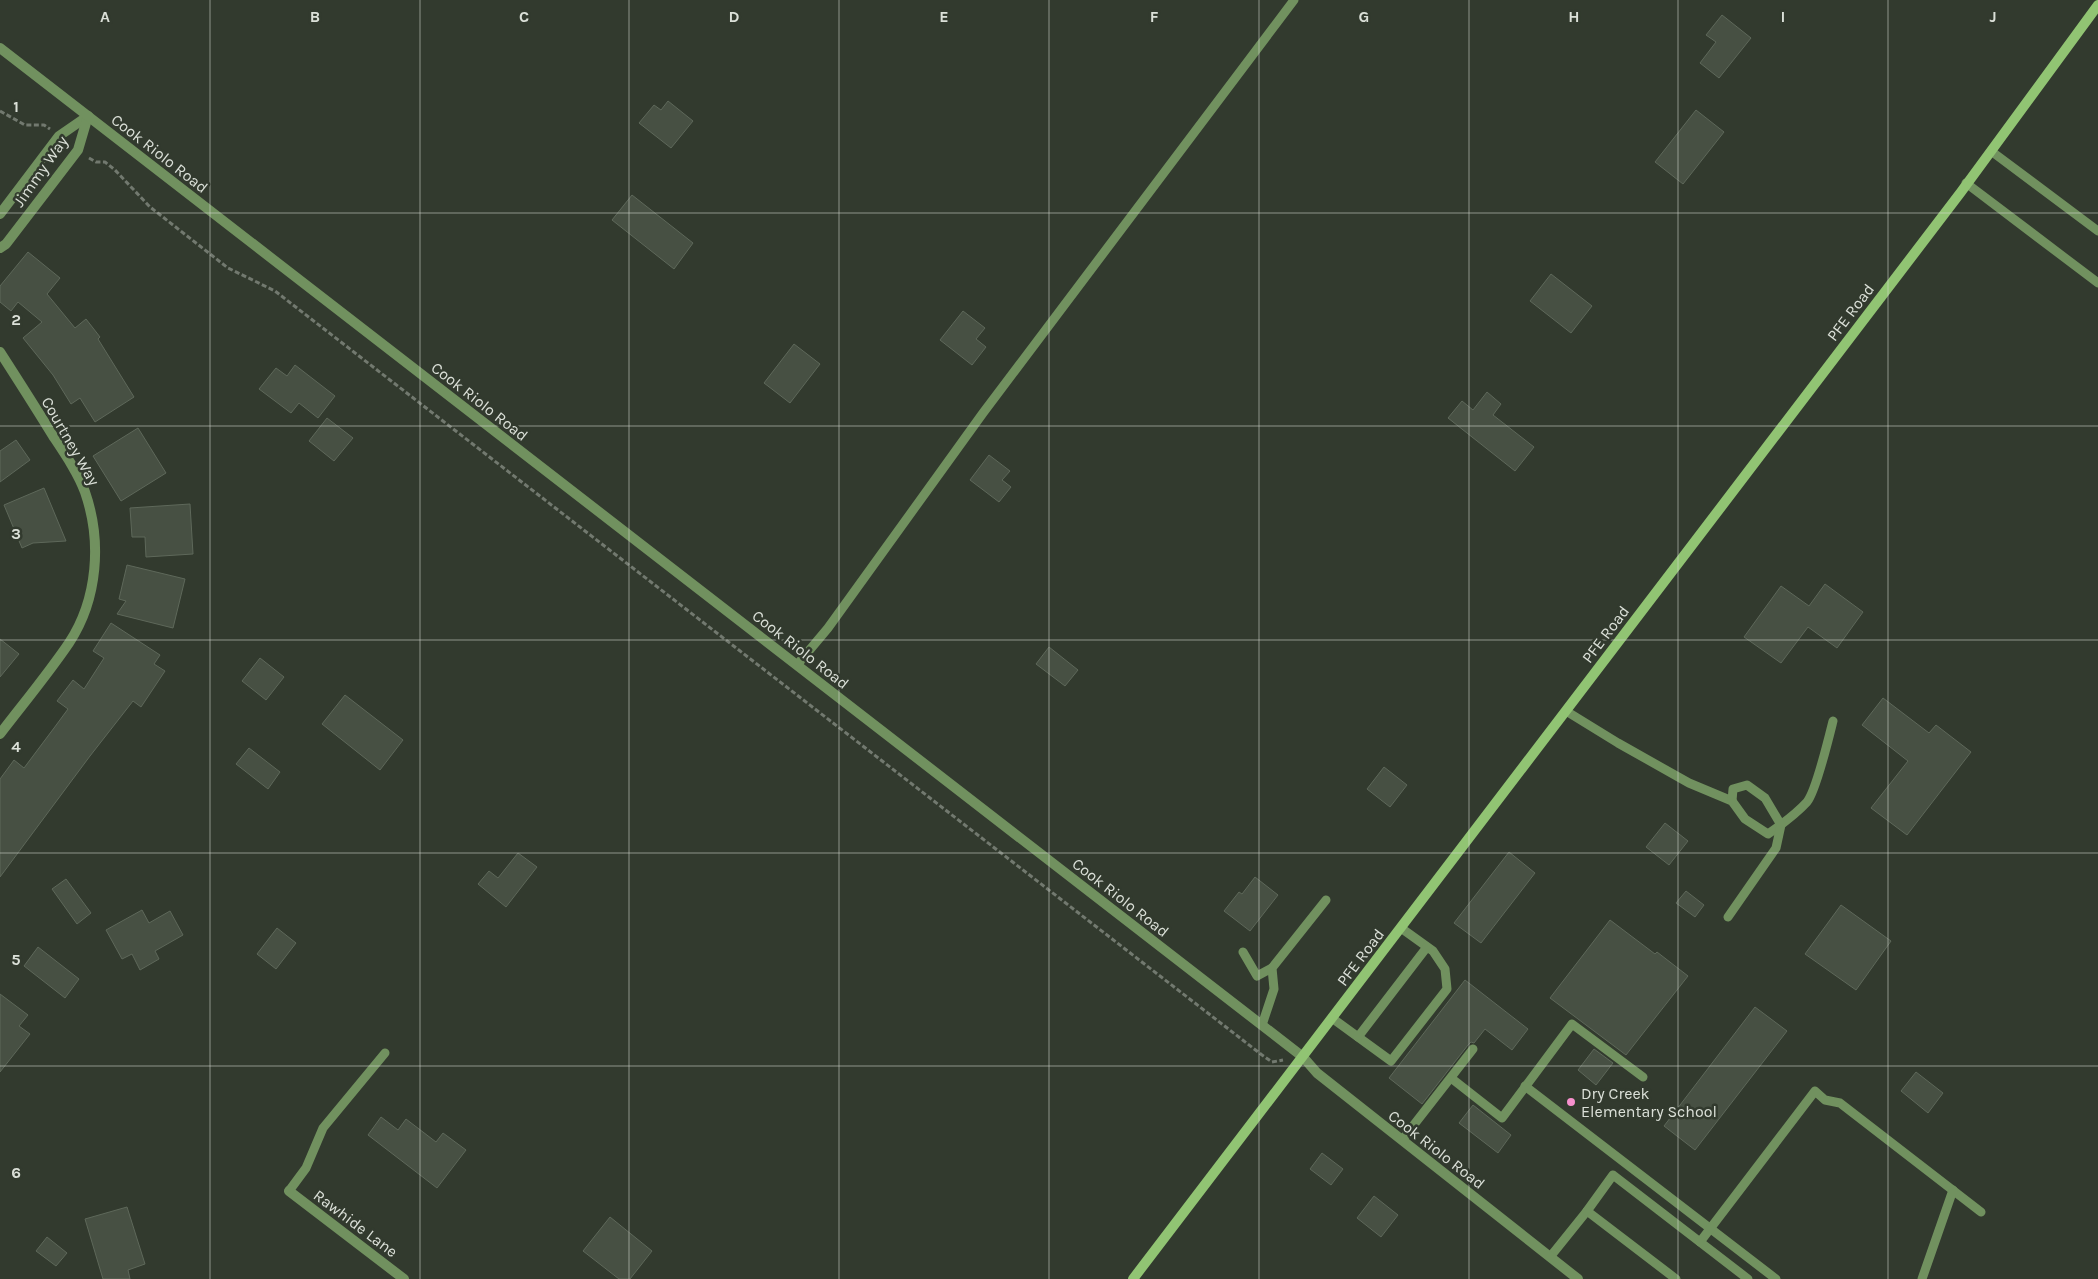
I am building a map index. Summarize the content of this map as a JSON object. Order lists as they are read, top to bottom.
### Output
{
  "streets": {
    "main road": ["PFE Road"],
    "street": [
      "Cook Riolo Road",
      "Jimmy Way",
      "Courtney Way",
      "Rawhide Lane"
    ]
  },
  "crossings": [
    ["Cook Riolo Road", "Jimmy Way"],
    ["Cook Riolo Road", "PFE Road"]
  ],
  "places": ["Dry Creek Elementary School"],
  "grid": {
    "columns": [
      "A",
      "B",
      "C",
      "D",
      "E",
      "F",
      "G",
      "H",
      "I",
      "J"
    ],
    "rows": [
      "1",
      "2",
      "3",
      "4",
      "5",
      "6"
    ]
  }
}
